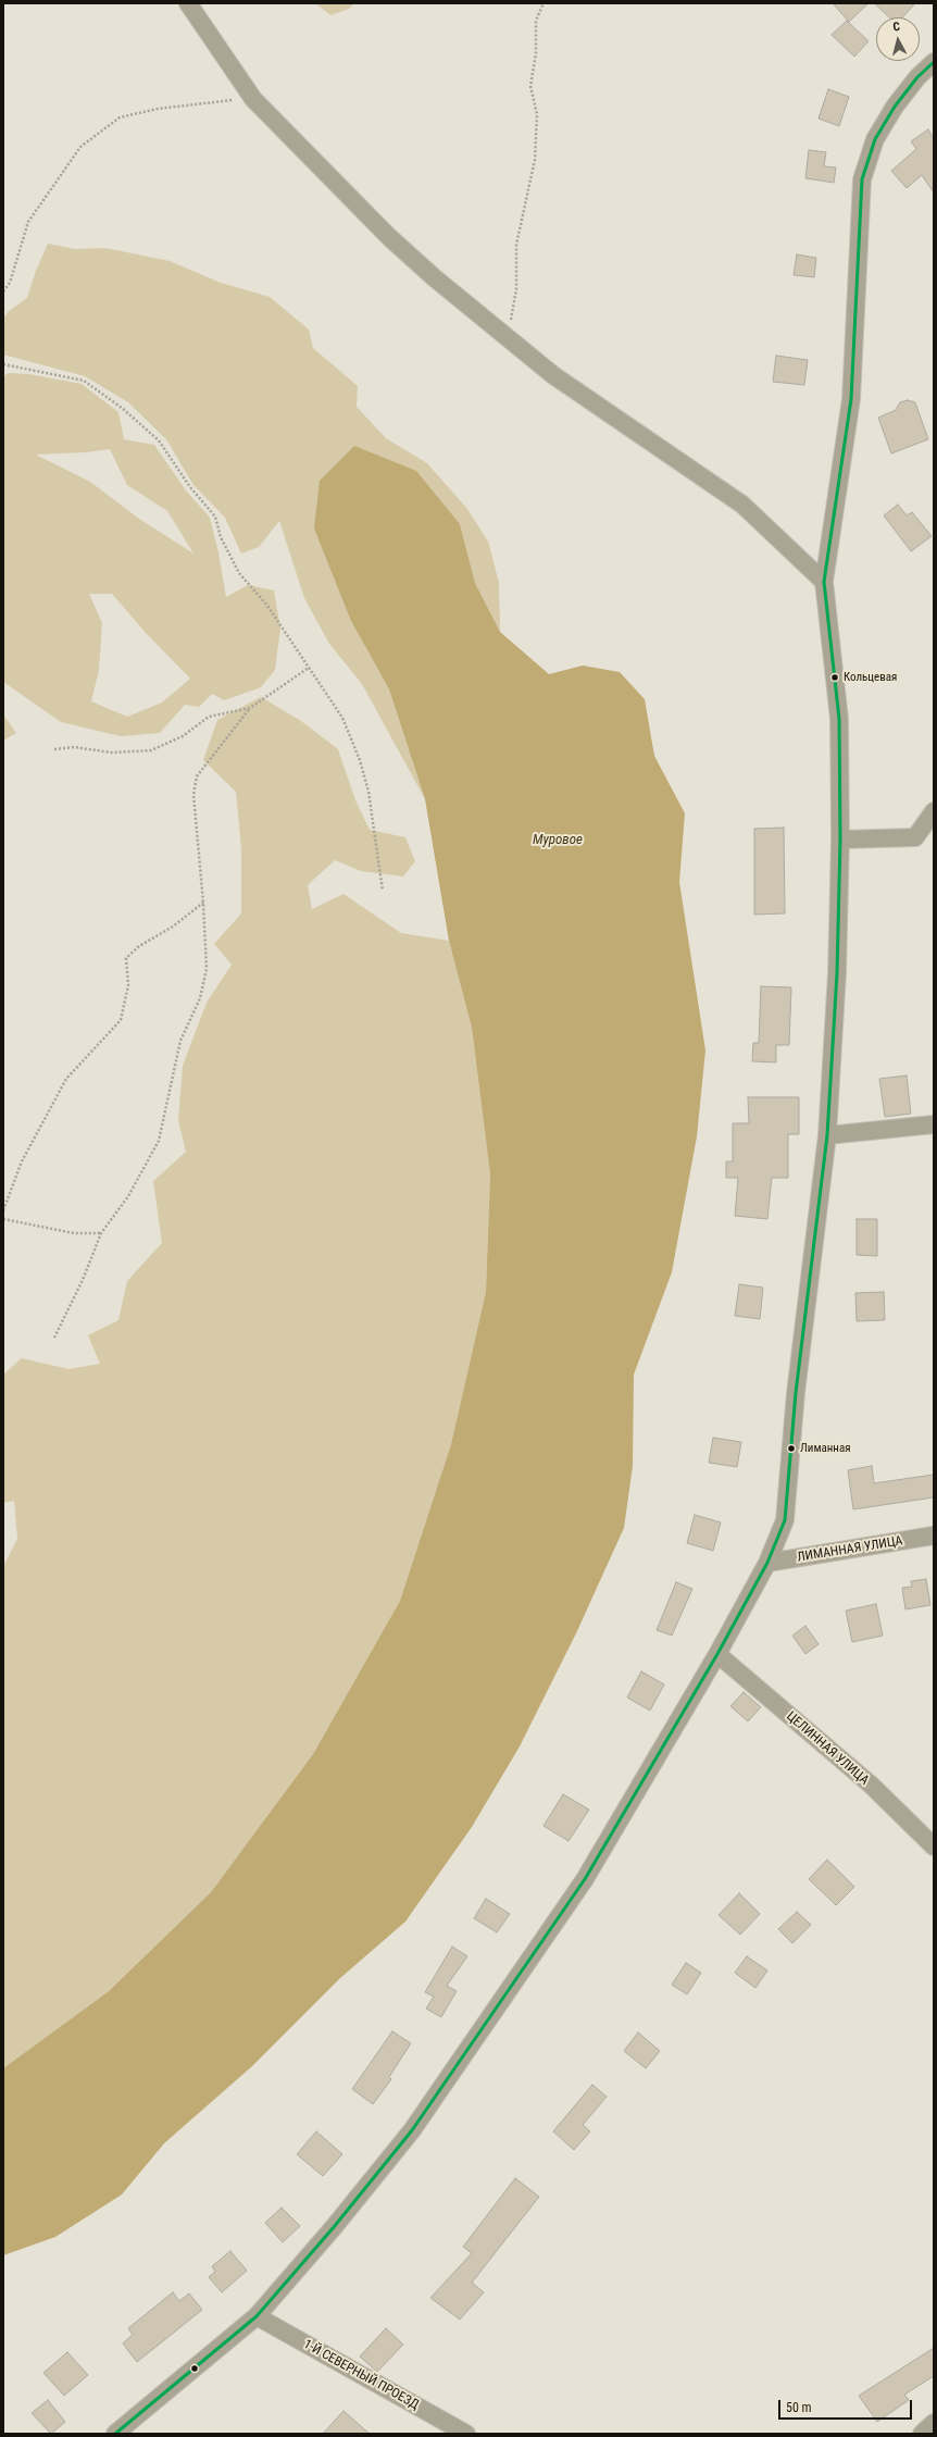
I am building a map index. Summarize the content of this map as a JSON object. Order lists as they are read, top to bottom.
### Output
{
  "streets": {
    "street": ["ЛИМАННАЯ УЛИЦА", "ЦЕЛИННАЯ УЛИЦА", "1-Й СЕВЕРНЫЙ ПРОЕЗД"]
  },
  "water": ["Муровое"],
  "places": ["Кольцевая", "Лиманная"],
  "scale_bar": "50 m",
  "north": "top"
}
